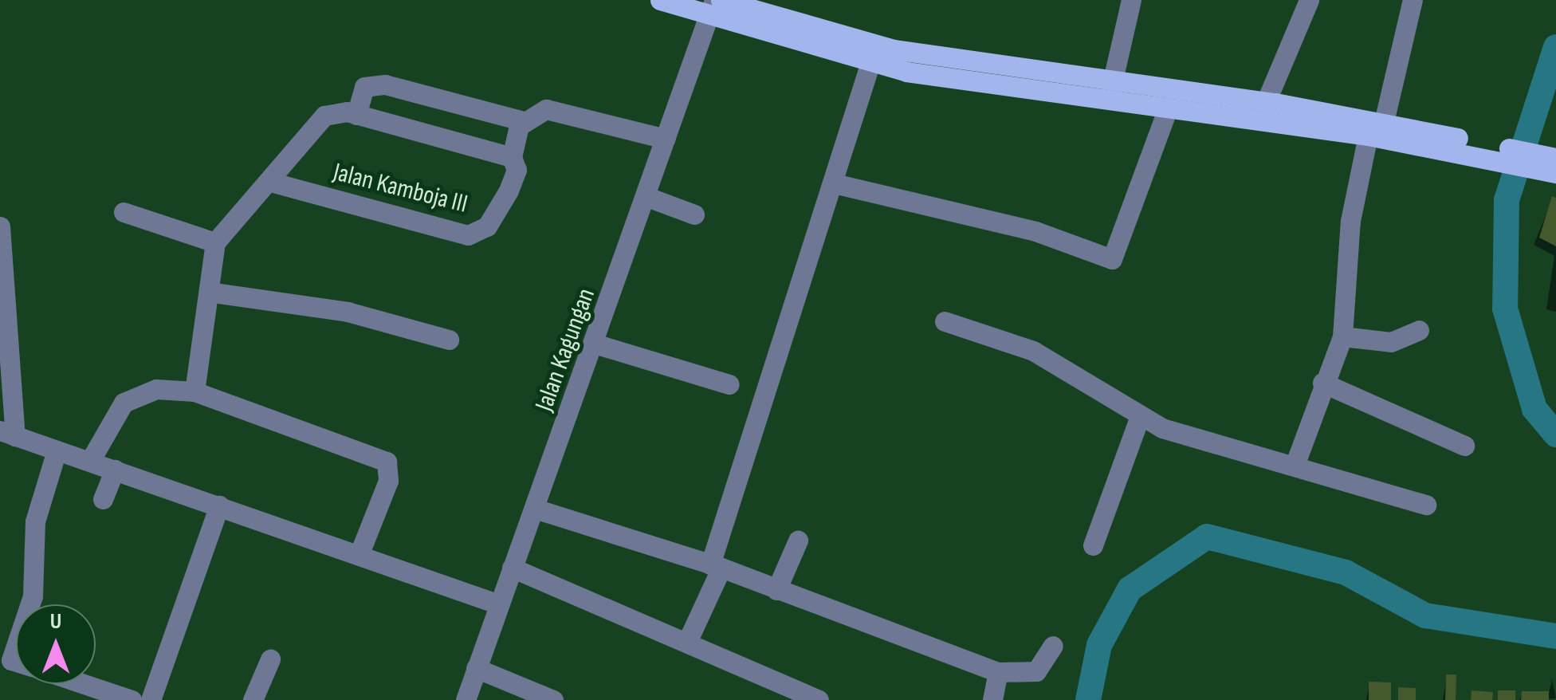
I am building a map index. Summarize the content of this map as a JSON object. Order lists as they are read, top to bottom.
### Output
{
  "streets": {
    "street": ["Jalan Kamboja III", "Jalan Kagungan"]
  },
  "north": "top"
}
